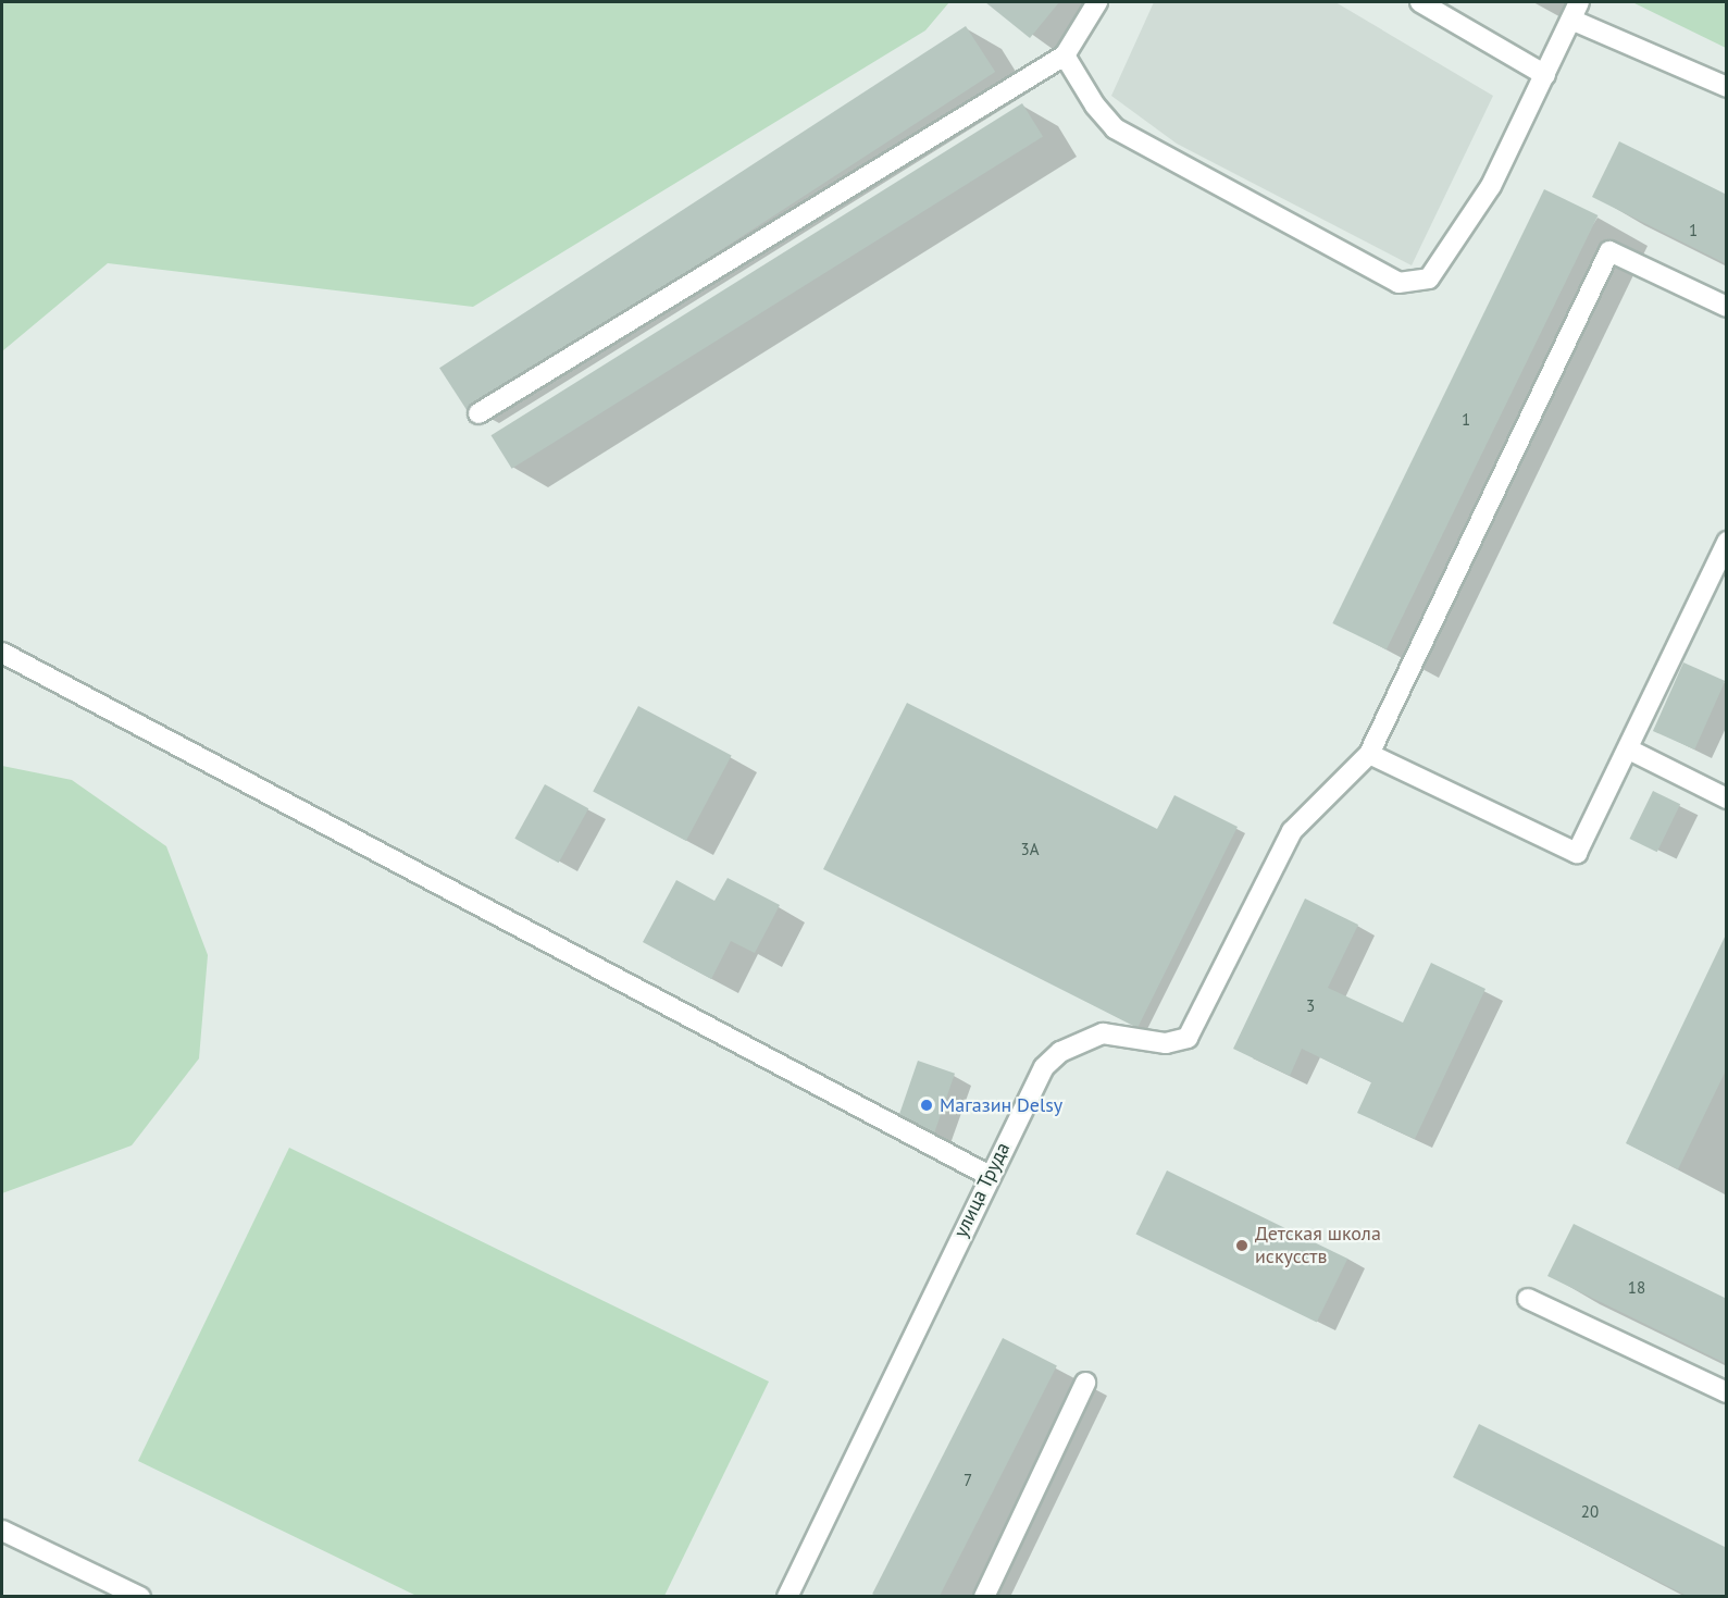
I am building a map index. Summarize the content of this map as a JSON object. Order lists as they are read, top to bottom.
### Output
{
  "streets": {
    "street": ["улица Труда"]
  },
  "places": ["Магазин Delsy", "Детская школа искусств"],
  "house_numbers": [
    "1",
    "1",
    "3А",
    "3",
    "18",
    "7",
    "20"
  ]
}
